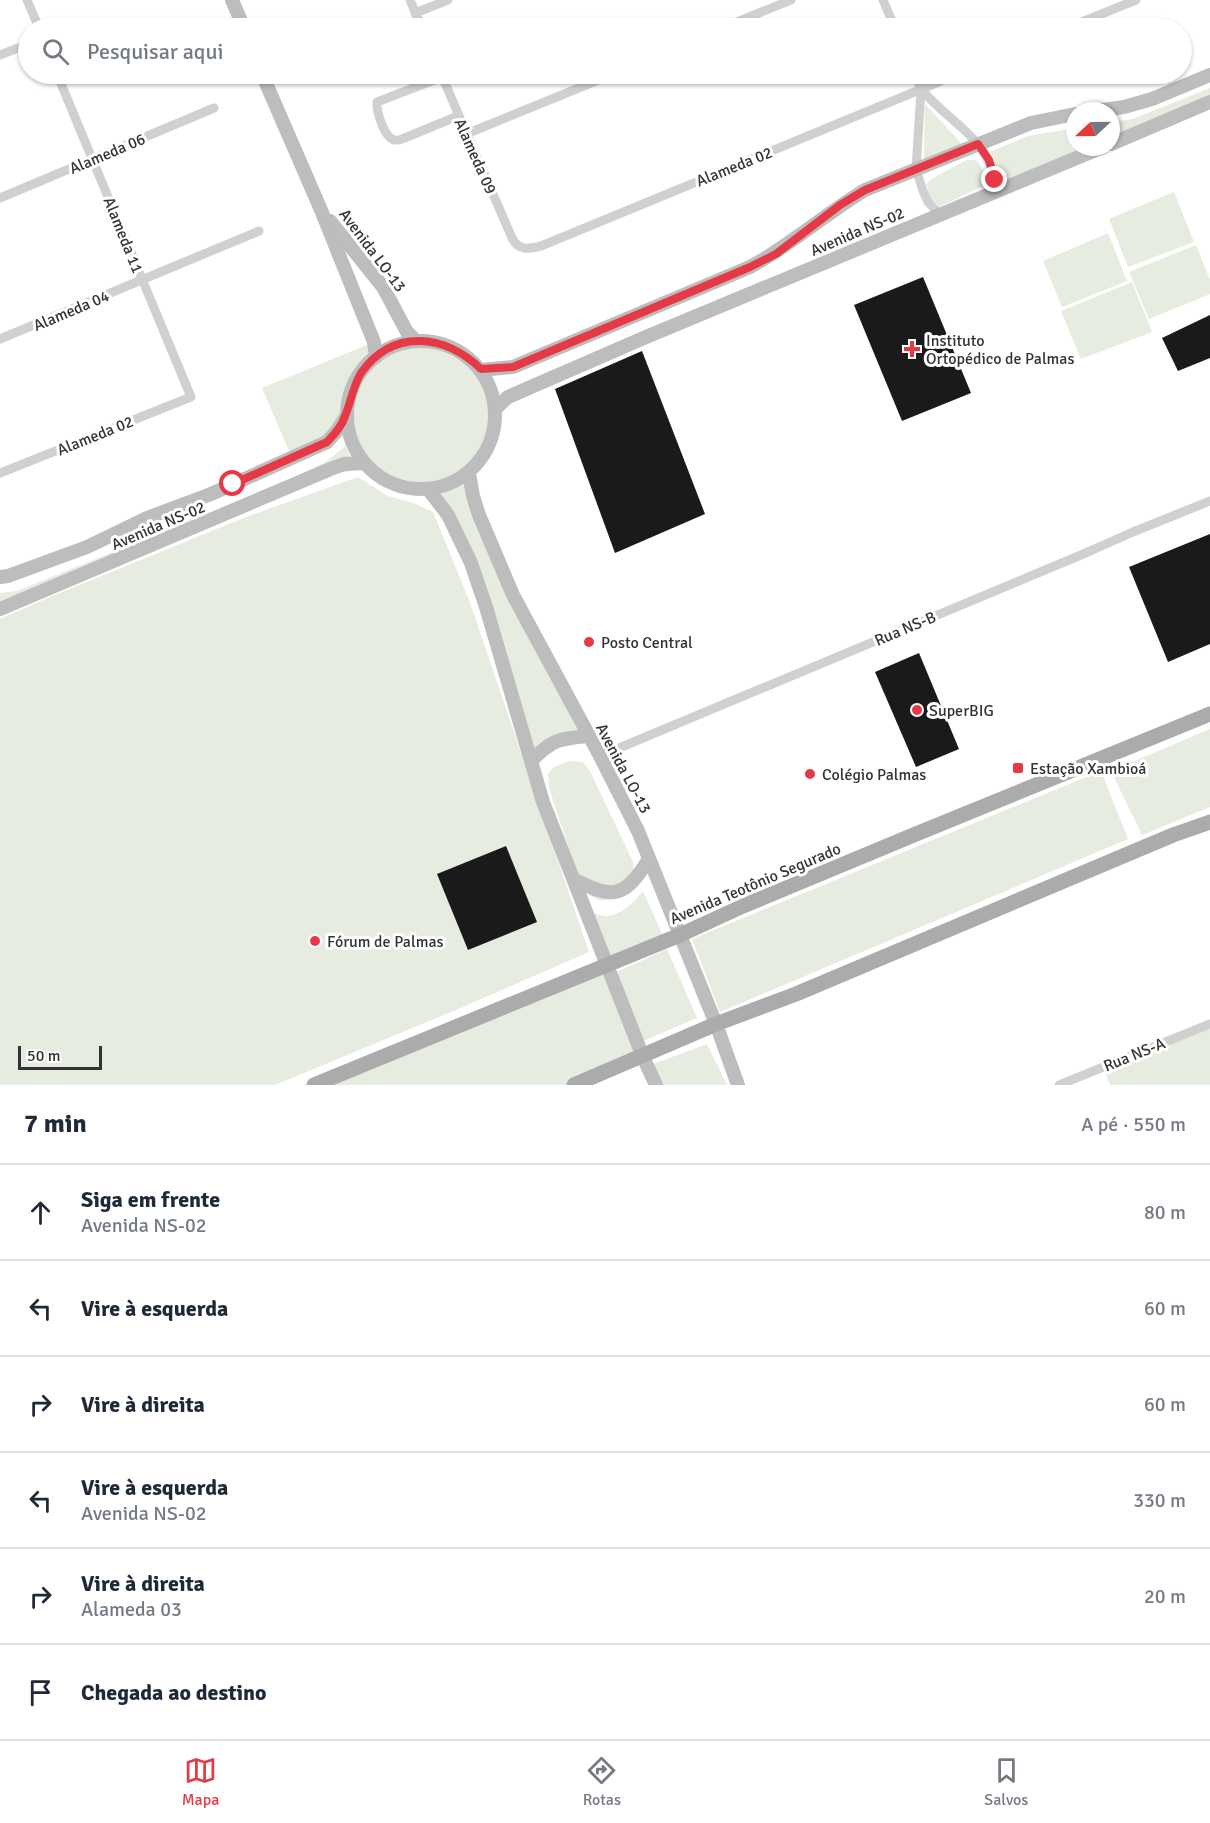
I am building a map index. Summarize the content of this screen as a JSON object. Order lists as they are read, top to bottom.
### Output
{
  "streets": {
    "main road": ["Avenida Teotônio Segurado"],
    "street": [
      "Alameda 06",
      "Alameda 09",
      "Alameda 02",
      "Avenida NS-02",
      "Alameda 11",
      "Avenida LO-13",
      "Alameda 04",
      "Rua NS-B",
      "Rua NS-A"
    ]
  },
  "crossings": [
    ["Alameda 06", "Alameda 11"],
    ["Alameda 09", "Alameda 02"],
    ["Alameda 02", "Alameda 11"],
    ["Avenida NS-02", "Avenida LO-13"],
    ["Alameda 11", "Alameda 04"],
    ["Avenida LO-13", "Rua NS-B"],
    ["Avenida LO-13", "Avenida Teotônio Segurado"]
  ],
  "places": {
    "health": ["Instituto Ortopédico de Palmas"],
    "other": [
      "Posto Central",
      "SuperBIG",
      "Colégio Palmas",
      "Fórum de Palmas"
    ],
    "transit": ["Estação Xambioá"]
  },
  "scale_bar": "50 m",
  "north": "left",
  "page": {
    "search": "Pesquisar aqui",
    "scale": "50 m",
    "heading": ["7 min", "A pé · 550 m"],
    "list": [
      ["Siga em frente", "Avenida NS-02", "80 m"],
      ["Vire à esquerda", "60 m"],
      ["Vire à direita", "60 m"],
      ["Vire à esquerda", "Avenida NS-02", "330 m"],
      ["Vire à direita", "Alameda 03", "20 m"],
      "Chegada ao destino"
    ],
    "nav": ["Mapa", "Rotas", "Salvos"]
  }
}
